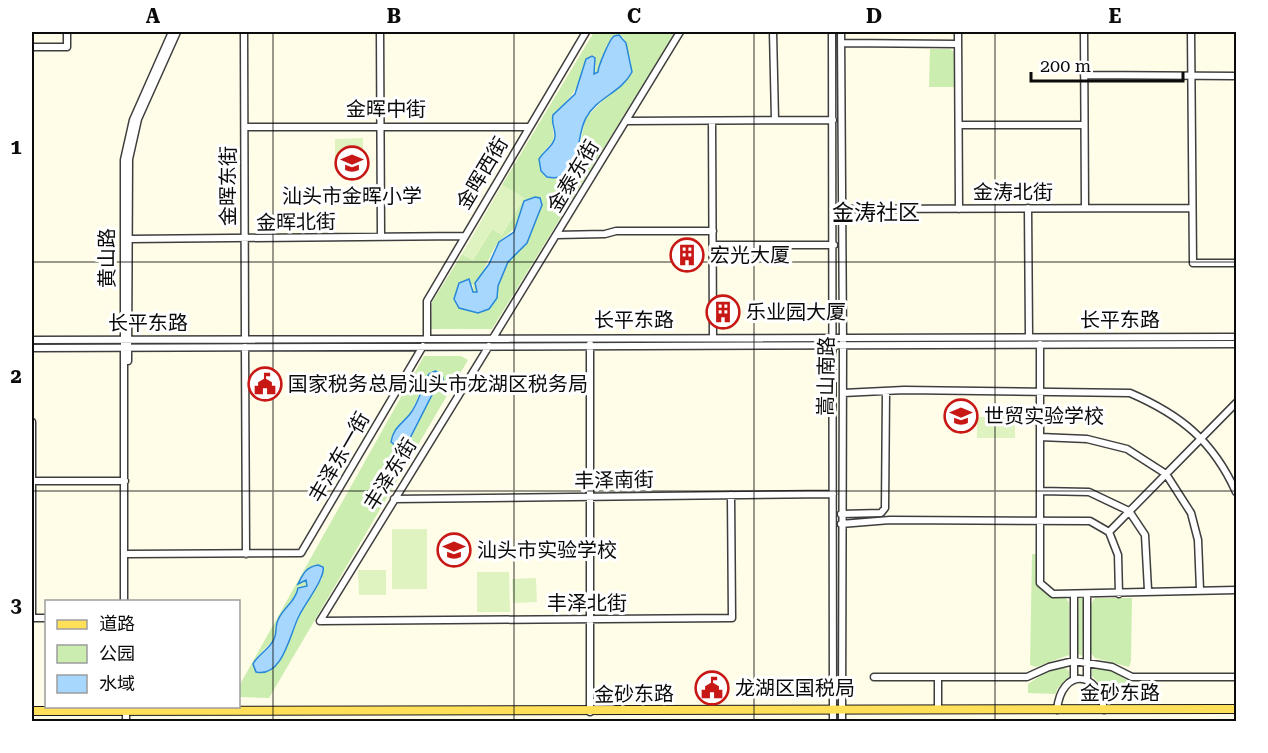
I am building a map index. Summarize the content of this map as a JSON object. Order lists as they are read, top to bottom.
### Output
{
  "streets": {
    "main road": ["金砂东路"],
    "street": [
      "金晖中街",
      "金晖西街",
      "金泰东街",
      "金晖东街",
      "金涛北街",
      "金晖北街",
      "黄山路",
      "长平东路",
      "嵩山南路",
      "丰泽东一街",
      "丰泽东街",
      "丰泽南街",
      "丰泽北街"
    ]
  },
  "crossings": [
    ["金晖中街", "金晖西街"],
    ["金晖中街", "金晖东街"],
    ["金晖西街", "金晖北街"],
    ["金晖西街", "长平东路"],
    ["金泰东街", "长平东路"],
    ["金晖东街", "金晖北街"],
    ["金晖东街", "长平东路"],
    ["金晖东街", "丰泽东一街"],
    ["金涛北街", "嵩山南路"],
    ["金晖北街", "黄山路"],
    ["黄山路", "长平东路"],
    ["长平东路", "嵩山南路"],
    ["长平东路", "丰泽东一街"],
    ["长平东路", "丰泽东街"],
    ["嵩山南路", "丰泽南街"],
    ["嵩山南路", "金砂东路"],
    ["丰泽东街", "丰泽南街"],
    ["丰泽东街", "丰泽北街"],
    ["丰泽南街", "丰泽北街"]
  ],
  "districts": ["金涛社区"],
  "places": {
    "school or university": ["汕头市金晖小学", "世贸实验学校", "汕头市实验学校"],
    "building": ["宏光大厦", "乐业园大厦"],
    "public building": ["国家税务总局汕头市龙湖区税务局", "龙湖区国税局"]
  },
  "legend": ["道路", "公园", "水域"],
  "scale_bar": "200 m",
  "grid": {
    "columns": [
      "A",
      "B",
      "C",
      "D",
      "E"
    ],
    "rows": ["1", "2", "3"]
  }
}
